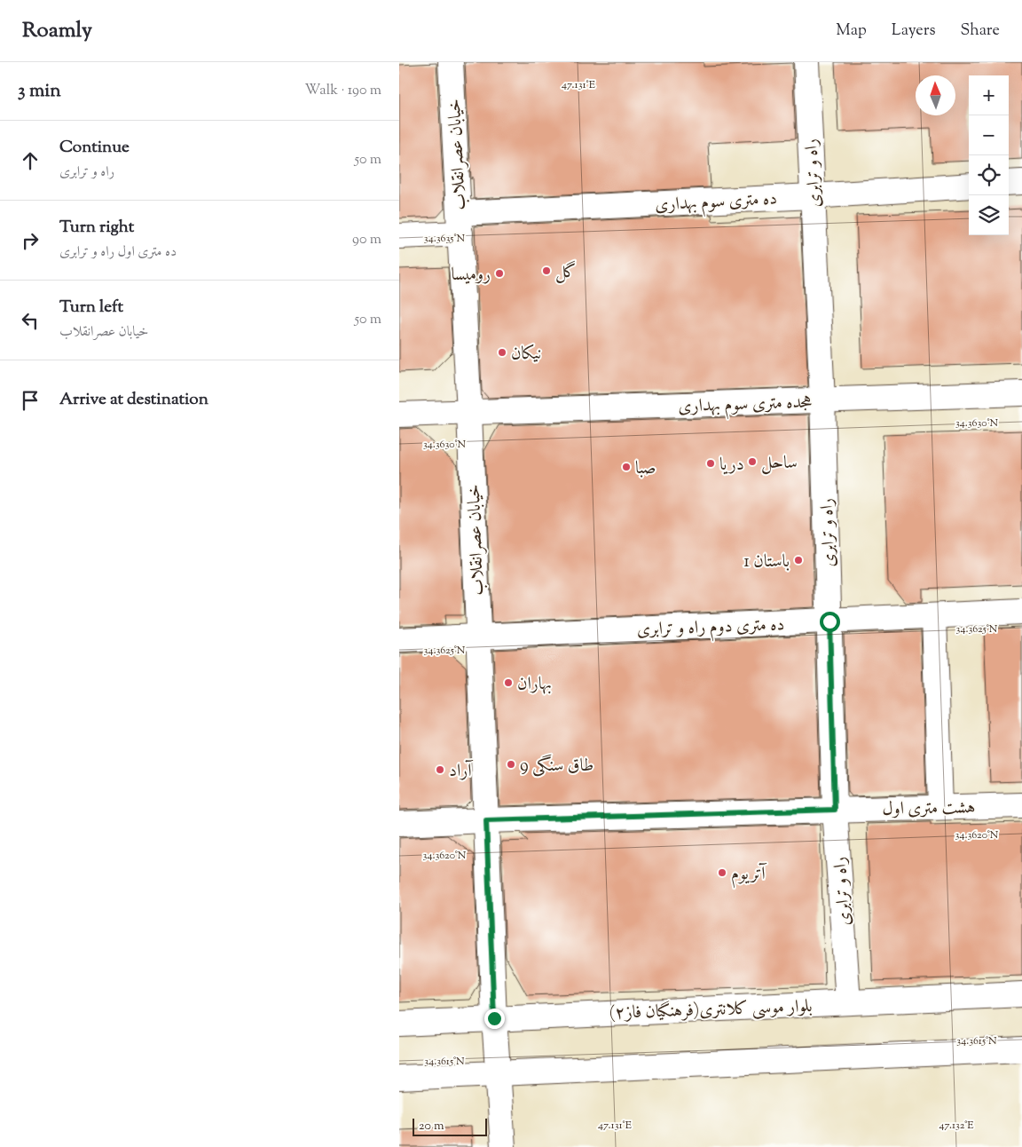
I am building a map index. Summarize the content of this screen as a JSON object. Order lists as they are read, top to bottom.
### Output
{
  "streets": {
    "street": [
      "خیابان عصرانقلاب",
      "راه و ترابری",
      "ده متری سوم بهداری",
      "هجده متری سوم بهداری",
      "ده متری دوم راه و ترابری",
      "هشت متری اول",
      "بلوار موسی کلانتری(فرهنگیان فاز۲)"
    ]
  },
  "crossings": [
    ["خیابان عصرانقلاب", "ده متری سوم بهداری"],
    ["خیابان عصرانقلاب", "هجده متری سوم بهداری"],
    ["خیابان عصرانقلاب", "ده متری دوم راه و ترابری"],
    ["خیابان عصرانقلاب", "هشت متری اول"],
    ["خیابان عصرانقلاب", "بلوار موسی کلانتری(فرهنگیان فاز۲)"],
    ["راه و ترابری", "ده متری سوم بهداری"],
    ["راه و ترابری", "هجده متری سوم بهداری"],
    ["راه و ترابری", "ده متری دوم راه و ترابری"],
    ["راه و ترابری", "هشت متری اول"],
    ["راه و ترابری", "بلوار موسی کلانتری(فرهنگیان فاز۲)"]
  ],
  "places": [
    "گل",
    "رومیسا",
    "نیکان",
    "ساحل",
    "دریا",
    "صبا",
    "باستان 1",
    "بهاران",
    "طاق سنگی 9",
    "آراد",
    "آتریوم"
  ],
  "scale_bar": "20 m",
  "north": "top",
  "page": {
    "header": "Roamly",
    "nav": ["Map", "Layers", "Share"],
    "heading": ["3 min", "Walk · 190 m"],
    "map_buttons": ["+", "−"],
    "list": [
      ["Continue", "راه و ترابری", "50 m"],
      ["Turn right", "ده متری اول راه و ترابری", "90 m"],
      ["Turn left", "خیابان عصرانقلاب", "50 m"],
      "Arrive at destination"
    ],
    "scale": "20 m"
  },
  "coordinates": [
    "47.131°E",
    "34.3635°N",
    "34.3630°N",
    "34.3625°N",
    "34.3620°N",
    "34.3615°N",
    "47.132°E"
  ]
}
